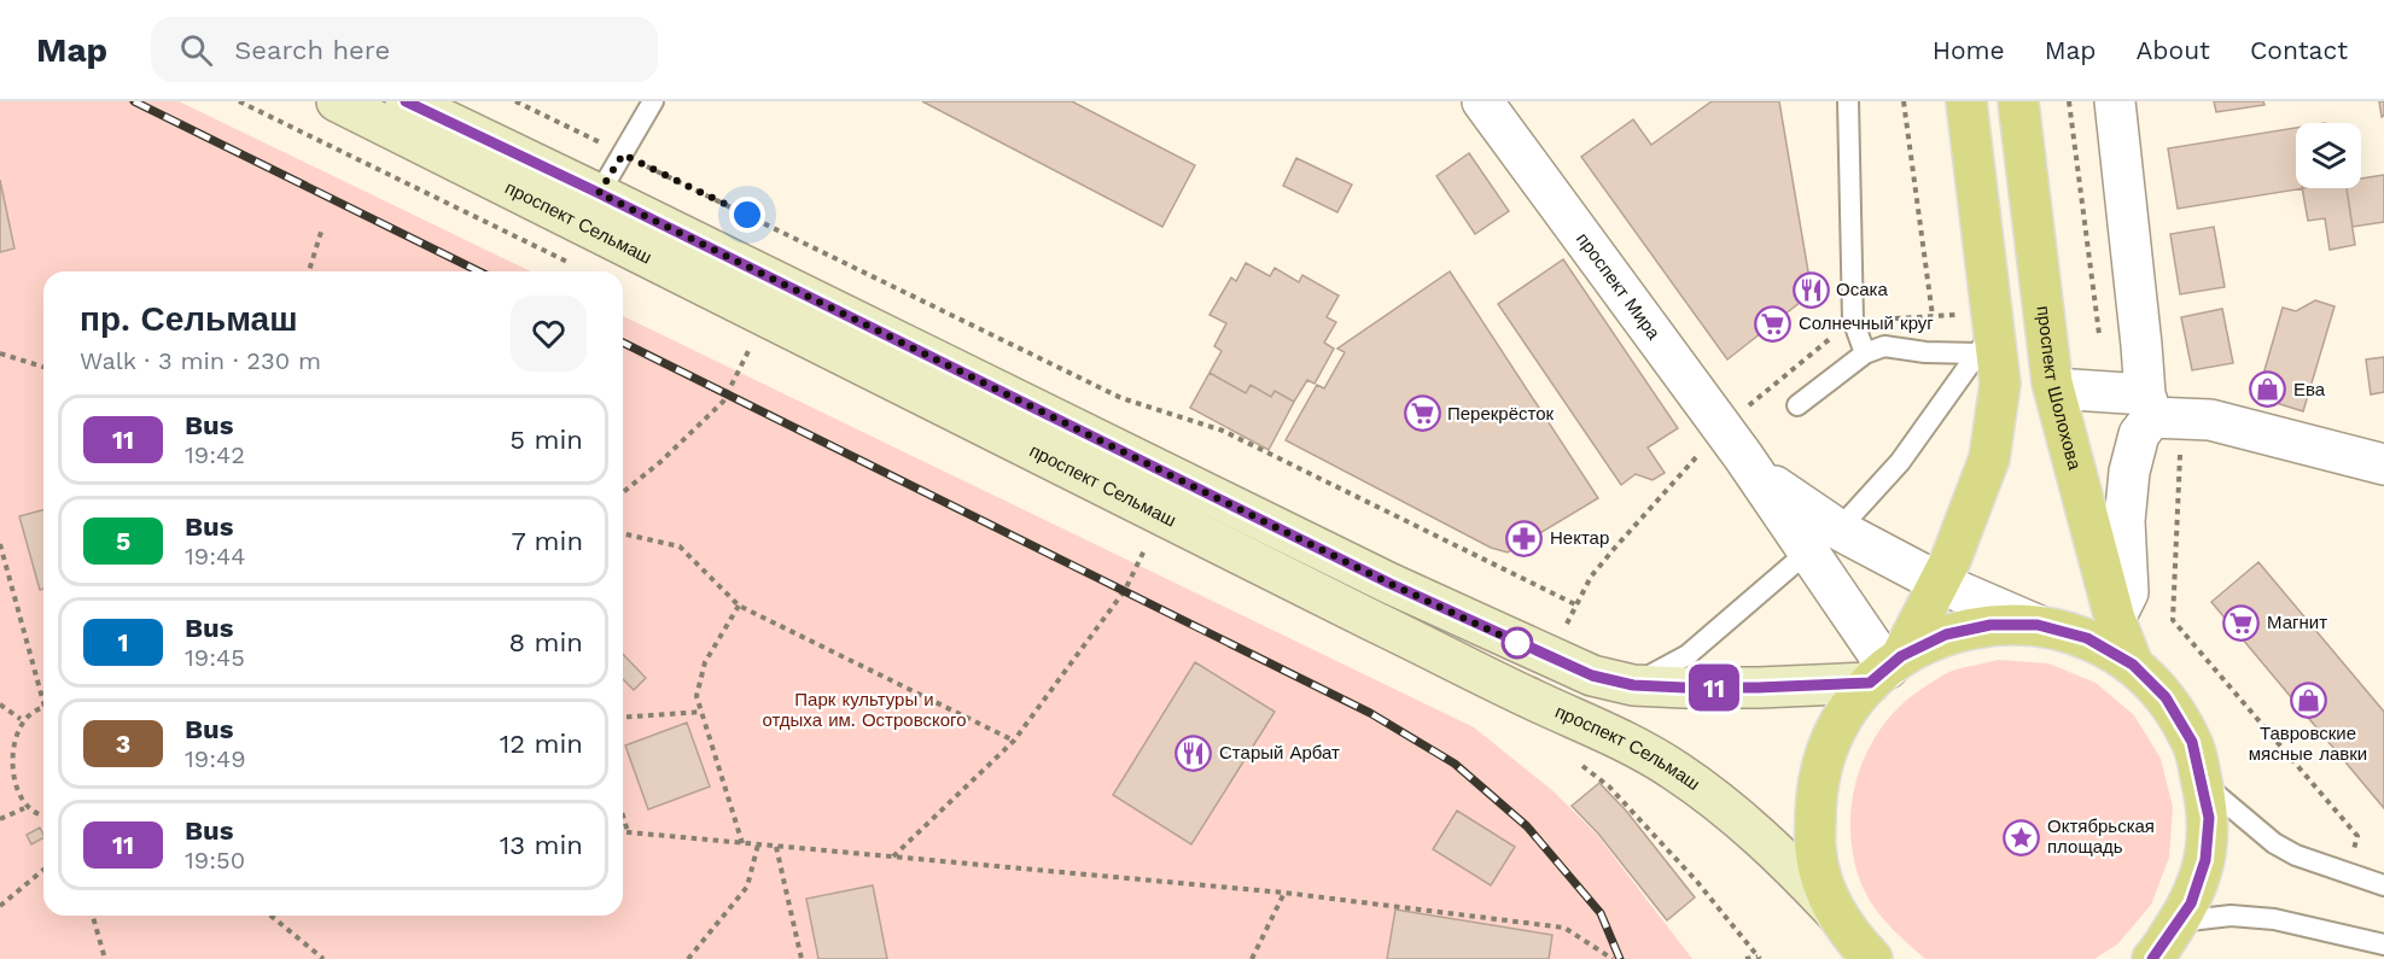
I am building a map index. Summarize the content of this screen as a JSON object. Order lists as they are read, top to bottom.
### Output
{
  "streets": {
    "main road": ["проспект Сельмаш", "проспект Шолохова"],
    "street": ["проспект Мира"]
  },
  "crossings": [
    ["проспект Сельмаш", "проспект Мира"]
  ],
  "parks": ["Парк культуры и отдыха им. Островского"],
  "places": {
    "restaurant": ["Осака", "Старый Арбат"],
    "supermarket": ["Солнечный круг", "Перекрёсток", "Магнит"],
    "shop": ["Ева", "Тавровские мясные лавки"],
    "pharmacy": ["Нектар"],
    "place": ["Октябрьская площадь"]
  },
  "lines": ["bus line 11"],
  "page": {
    "header": "Map",
    "search": "Search here",
    "nav": [
      "Home",
      "Map",
      "About",
      "Contact"
    ],
    "on_map": "11",
    "heading": ["пр. Сельмаш", "Walk · 3 min · 230 m"],
    "list": [
      {
        "mark": "11",
        "name": "Bus",
        "note": "19:42",
        "value": "5 min"
      },
      {
        "mark": "5",
        "name": "Bus",
        "note": "19:44",
        "value": "7 min"
      },
      {
        "mark": "1",
        "name": "Bus",
        "note": "19:45",
        "value": "8 min"
      },
      {
        "mark": "3",
        "name": "Bus",
        "note": "19:49",
        "value": "12 min"
      },
      {
        "mark": "11",
        "name": "Bus",
        "note": "19:50",
        "value": "13 min"
      }
    ]
  }
}
